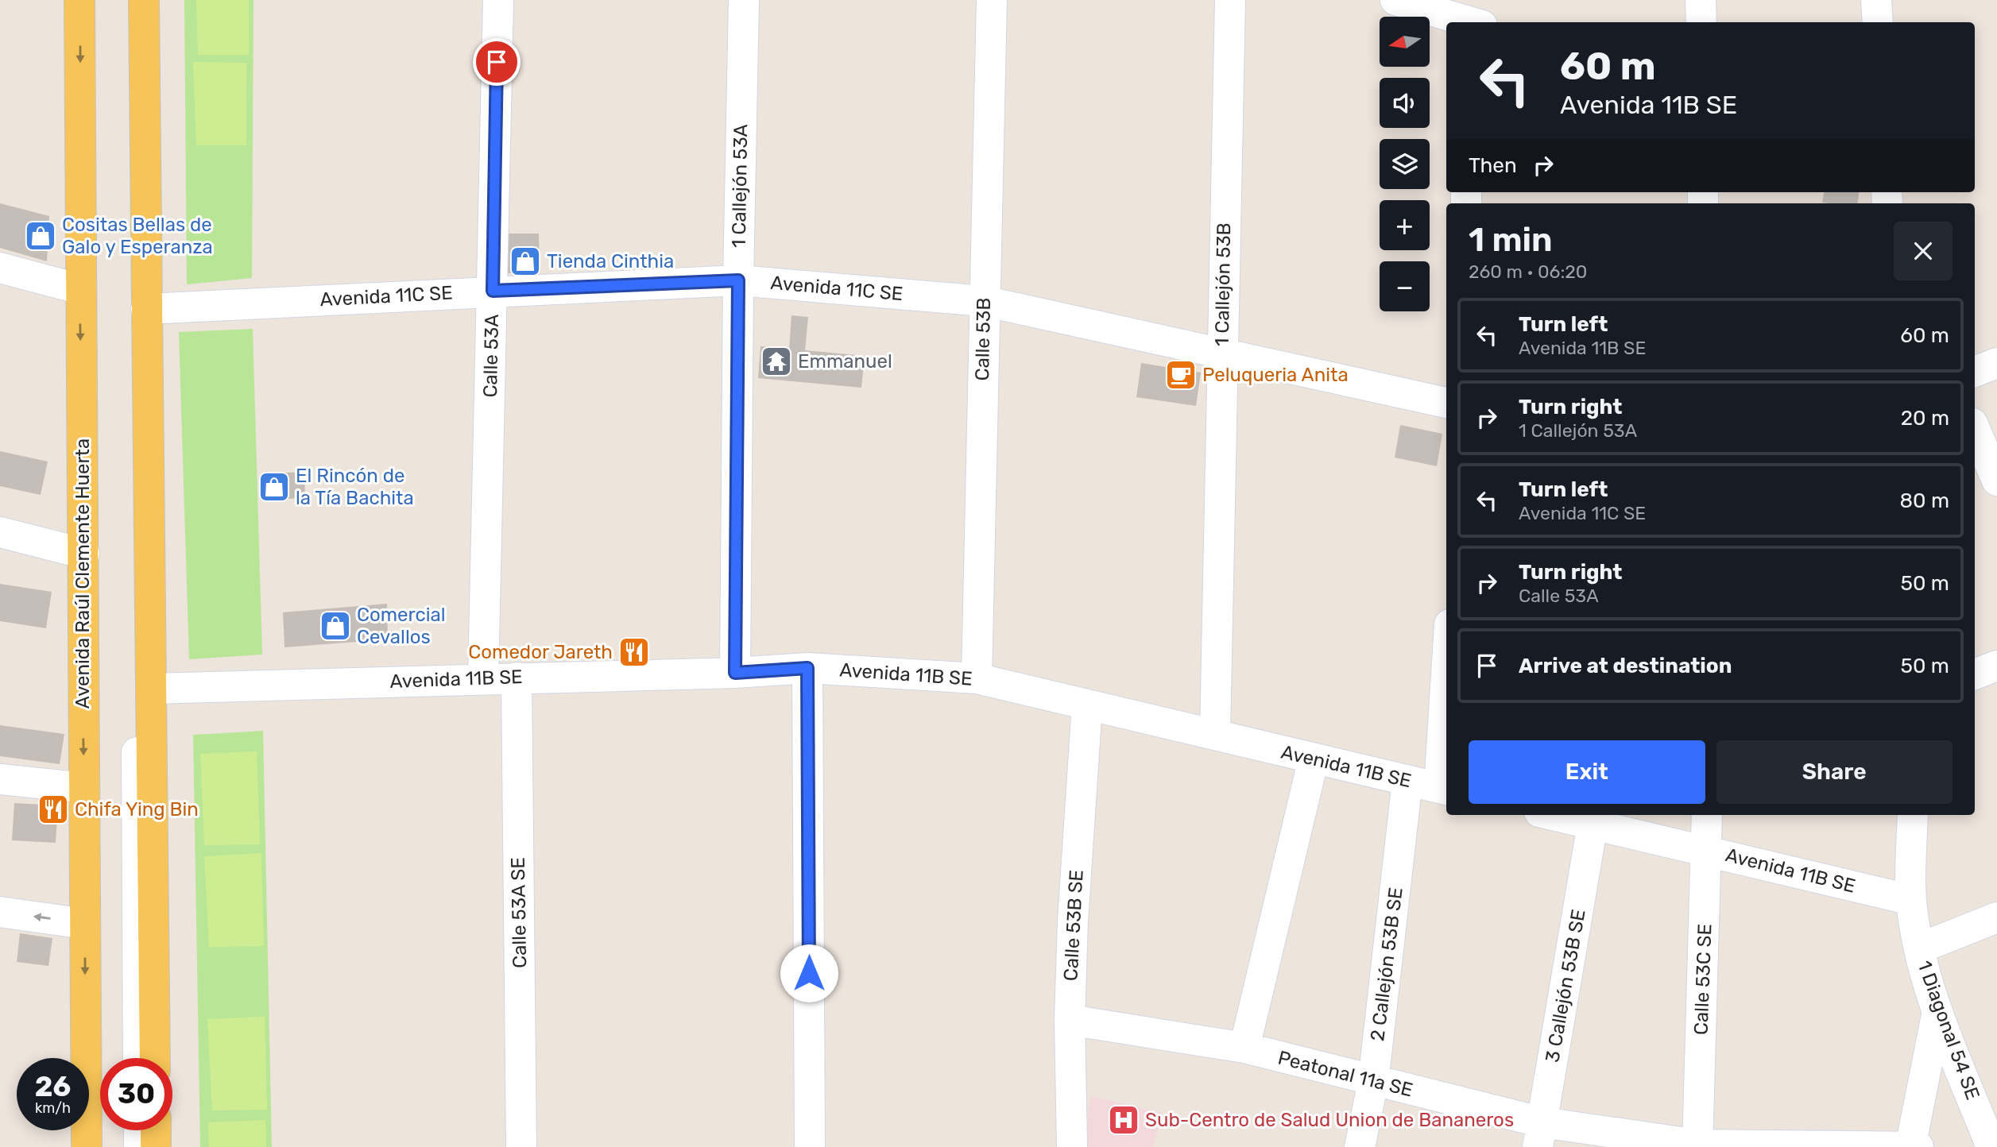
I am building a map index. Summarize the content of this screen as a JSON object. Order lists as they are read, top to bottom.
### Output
{
  "streets": {
    "main road": ["Avenida Raúl Clemente Huerta"],
    "street": [
      "1 Callejón 53A",
      "1 Callejón 53B",
      "Avenida 11C SE",
      "Calle 53B",
      "Calle 53A",
      "Avenida 11B SE",
      "Calle 53A SE",
      "Calle 53B SE",
      "2 Callejón 53B SE",
      "Calle 53C SE",
      "3 Callejón 53B SE",
      "1 Diagonal 54 SE",
      "Peatonal 11a SE"
    ]
  },
  "crossings": [
    ["1 Callejón 53A", "Avenida 11C SE"],
    ["1 Callejón 53A", "Avenida 11B SE"],
    ["1 Callejón 53B", "Avenida 11C SE"],
    ["1 Callejón 53B", "Avenida 11B SE"],
    ["Avenida 11C SE", "Calle 53B"],
    ["Avenida 11C SE", "Calle 53A"],
    ["Calle 53B", "Avenida 11B SE"],
    ["Calle 53A", "Avenida 11B SE"],
    ["Avenida 11B SE", "Calle 53A SE"],
    ["Avenida 11B SE", "Calle 53B SE"],
    ["Avenida 11B SE", "2 Callejón 53B SE"],
    ["Avenida 11B SE", "Calle 53C SE"],
    ["Avenida 11B SE", "3 Callejón 53B SE"],
    ["Avenida 11B SE", "1 Diagonal 54 SE"],
    ["Calle 53B SE", "Peatonal 11a SE"],
    ["2 Callejón 53B SE", "Peatonal 11a SE"],
    ["Calle 53C SE", "Peatonal 11a SE"],
    ["3 Callejón 53B SE", "Peatonal 11a SE"]
  ],
  "places": {
    "shop": [
      "Cositas Bellas de Galo y Esperanza",
      "Tienda Cinthia",
      "El Rincón de la Tía Bachita",
      "Comercial Cevallos"
    ],
    "temple": ["Emmanuel"],
    "cafe": ["Peluqueria Anita"],
    "restaurant": ["Comedor Jareth", "Chifa Ying Bin"],
    "hospital": ["Sub-Centro de Salud Union de Bananeros"]
  },
  "north": "left",
  "page": {
    "map_buttons": ["+", "−"],
    "turn": ["60 m", "Avenida 11B SE"],
    "then": "Then",
    "heading": ["1 min", "260 m · 06:20"],
    "list": [
      {
        "name": "Turn left",
        "note": "Avenida 11B SE",
        "value": "60 m"
      },
      {
        "name": "Turn right",
        "note": "1 Callejón 53A",
        "value": "20 m"
      },
      {
        "name": "Turn left",
        "note": "Avenida 11C SE",
        "value": "80 m"
      },
      {
        "name": "Turn right",
        "note": "Calle 53A",
        "value": "50 m"
      },
      {
        "name": "Arrive at destination",
        "value": "50 m"
      }
    ],
    "buttons": ["Exit", "Share"],
    "speed": "26 km/h",
    "limit": "30"
  }
}
